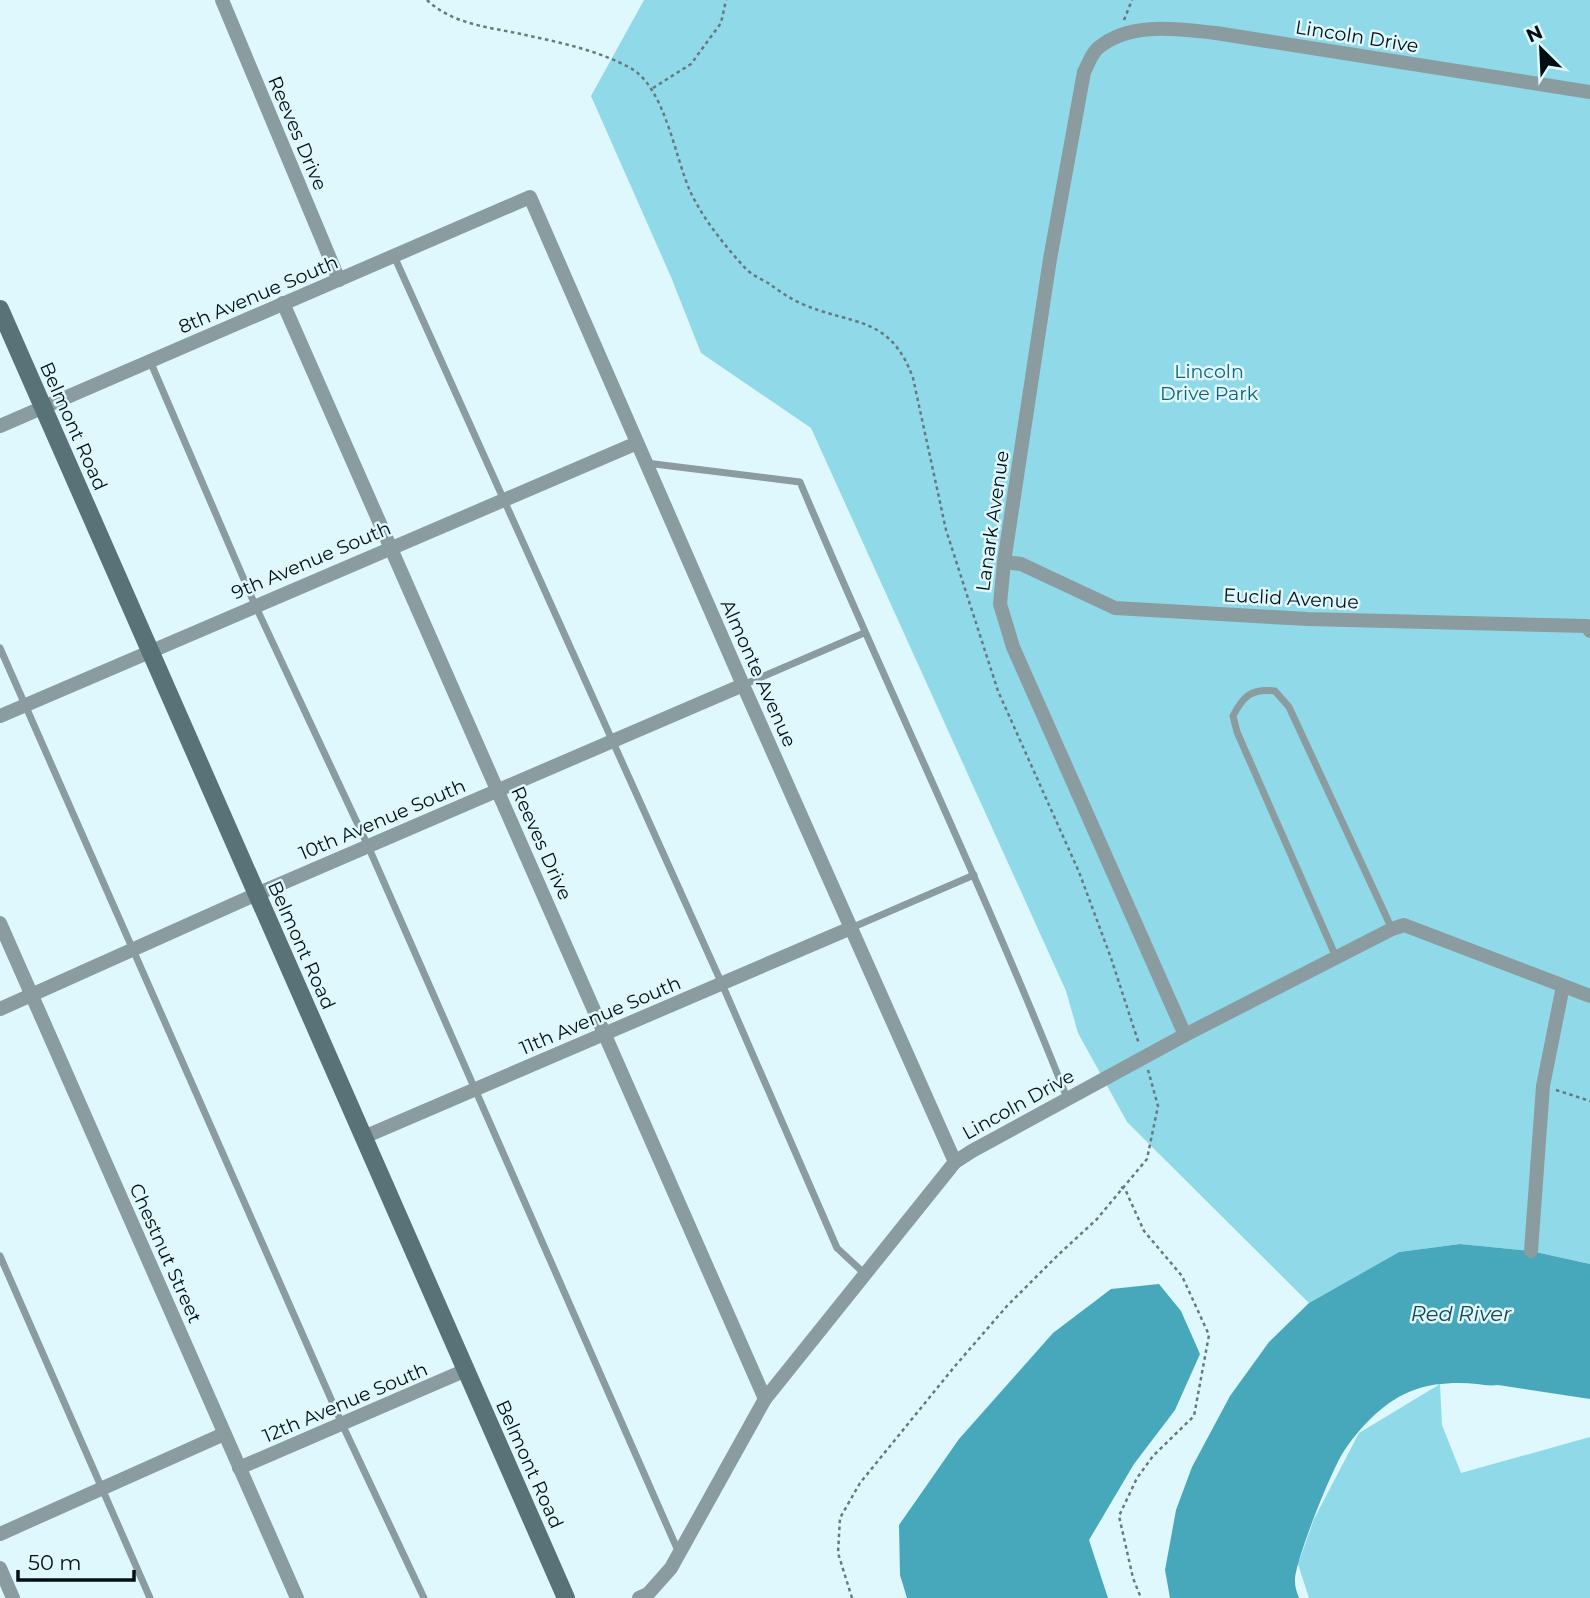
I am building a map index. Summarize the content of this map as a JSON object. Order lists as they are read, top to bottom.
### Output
{
  "streets": {
    "street": [
      "Lincoln Drive",
      "Reeves Drive",
      "8th Avenue South",
      "Belmont Road",
      "Lanark Avenue",
      "9th Avenue South",
      "Euclid Avenue",
      "Almonte Avenue",
      "10th Avenue South",
      "11th Avenue South",
      "Chestnut Street",
      "12th Avenue South"
    ]
  },
  "crossings": [
    ["Lincoln Drive", "Reeves Drive"],
    ["Lincoln Drive", "Lanark Avenue"],
    ["Lincoln Drive", "Almonte Avenue"],
    ["Reeves Drive", "8th Avenue South"],
    ["Reeves Drive", "9th Avenue South"],
    ["Reeves Drive", "10th Avenue South"],
    ["Reeves Drive", "11th Avenue South"],
    ["8th Avenue South", "Belmont Road"],
    ["8th Avenue South", "Almonte Avenue"],
    ["Belmont Road", "9th Avenue South"],
    ["Belmont Road", "10th Avenue South"],
    ["Belmont Road", "11th Avenue South"],
    ["Belmont Road", "12th Avenue South"],
    ["Lanark Avenue", "Euclid Avenue"],
    ["9th Avenue South", "Almonte Avenue"],
    ["Almonte Avenue", "10th Avenue South"],
    ["Almonte Avenue", "11th Avenue South"],
    ["10th Avenue South", "Chestnut Street"],
    ["Chestnut Street", "12th Avenue South"]
  ],
  "water": ["Red River"],
  "parks": ["Lincoln Drive Park"],
  "scale_bar": "50 m",
  "north": "top left"
}
